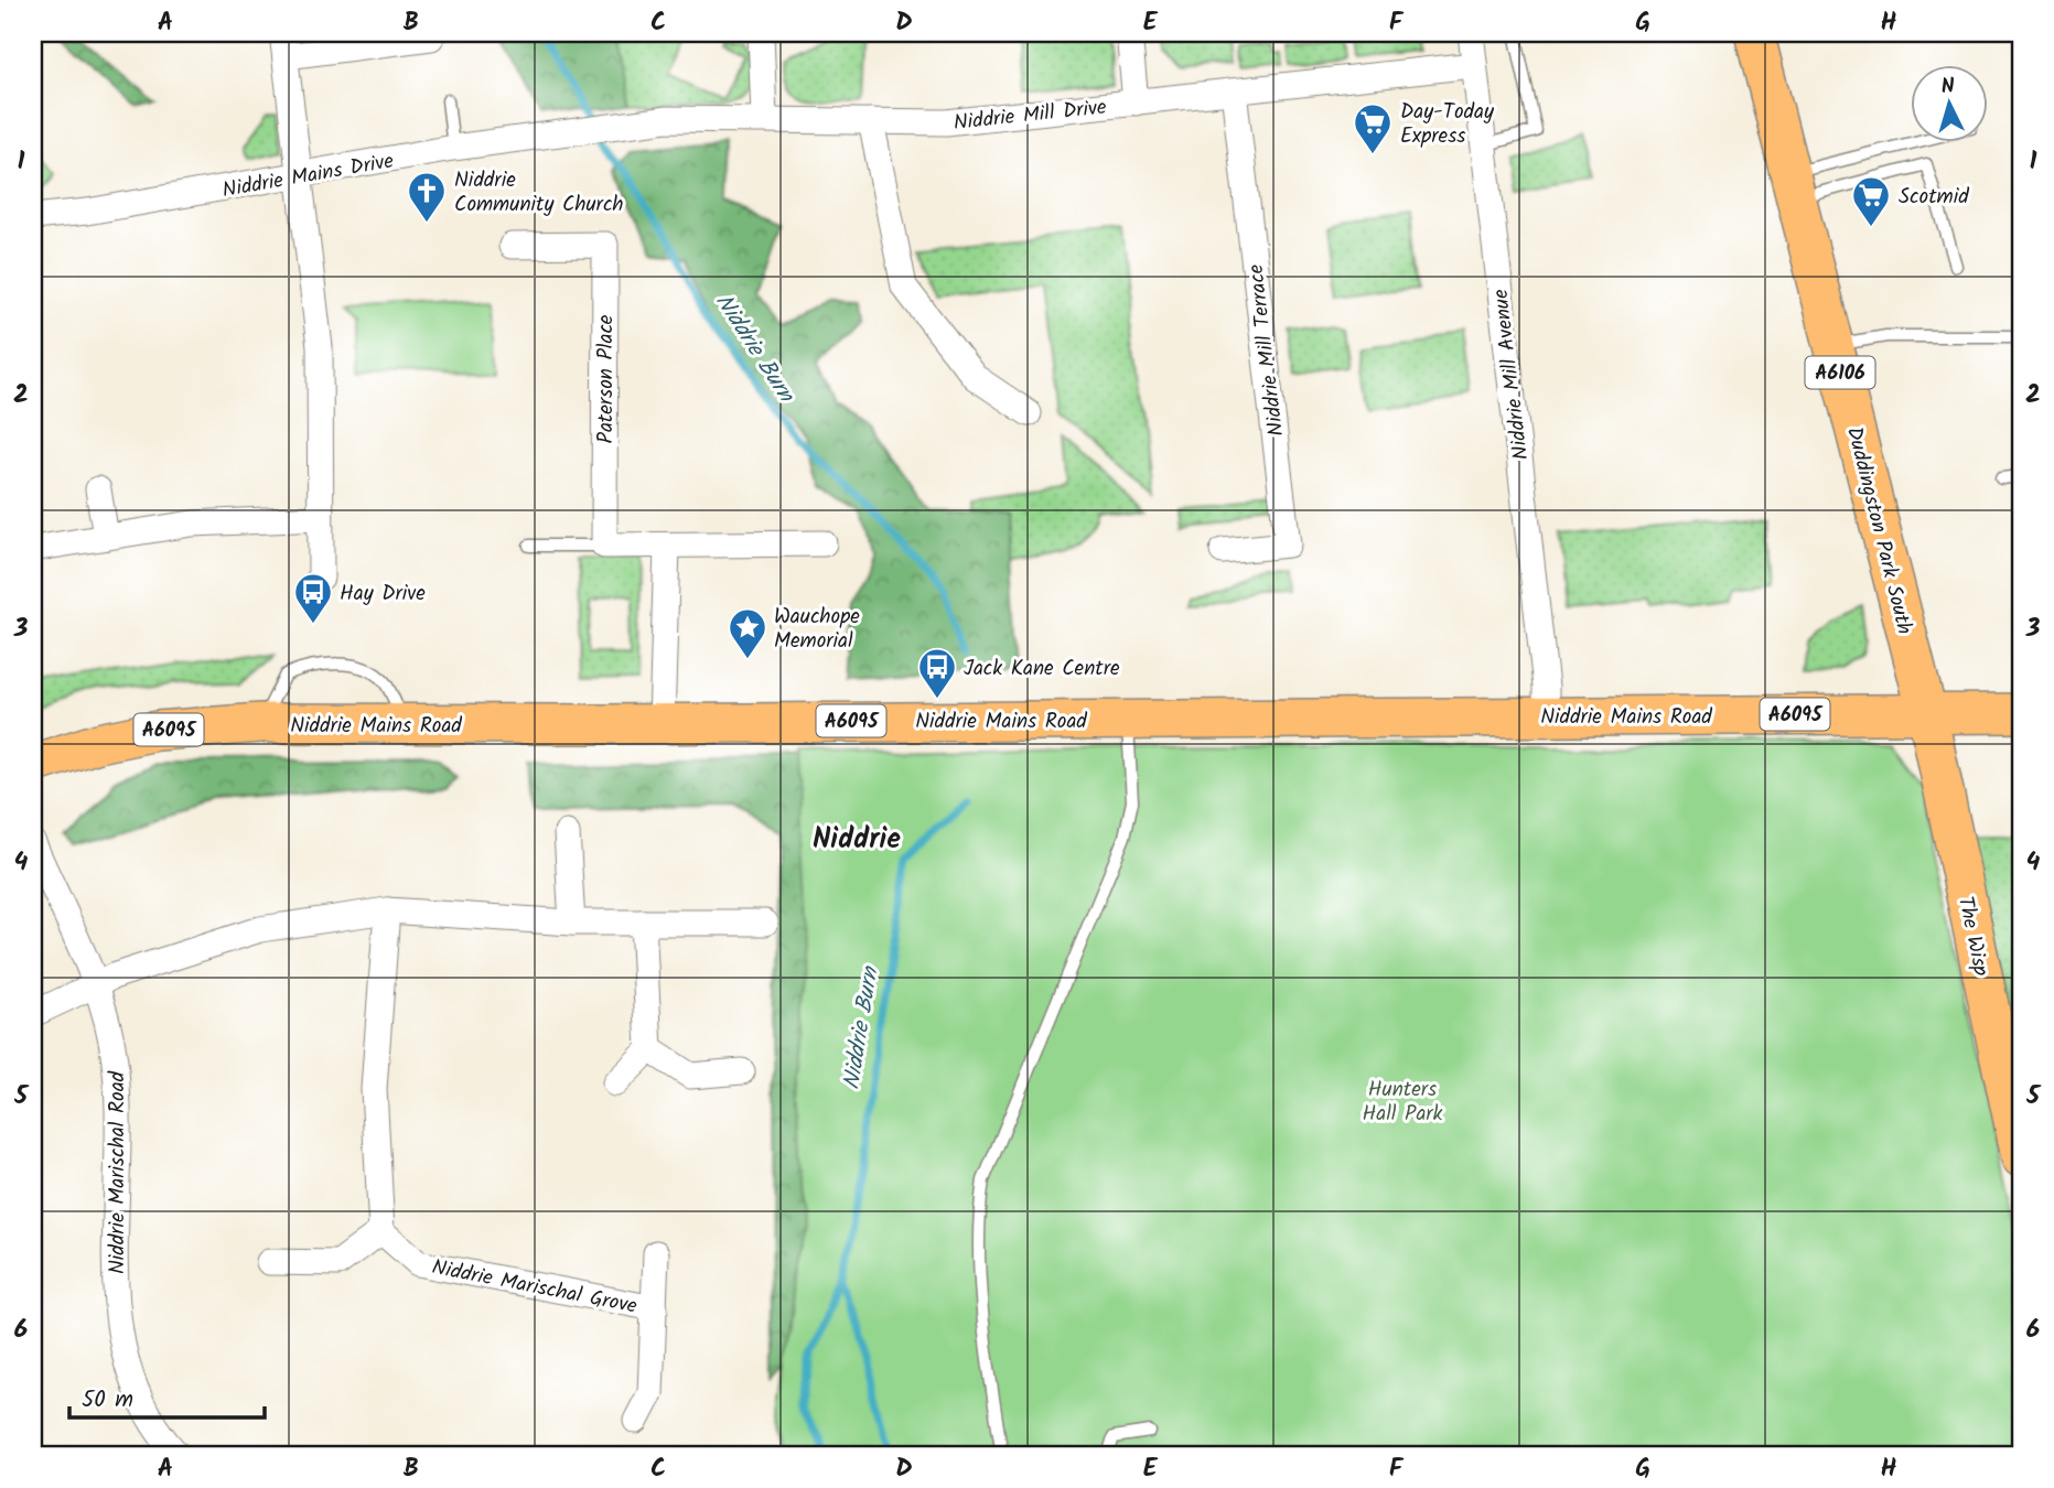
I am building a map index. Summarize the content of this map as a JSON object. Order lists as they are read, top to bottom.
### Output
{
  "streets": {
    "main road": [
      "A6106",
      "Duddingston Park South",
      "A6095",
      "Niddrie Mains Road",
      "The Wisp"
    ],
    "street": [
      "Niddrie Mill Drive",
      "Niddrie Mains Drive",
      "Niddrie Mill Terrace",
      "Niddrie Mill Avenue",
      "Paterson Place",
      "Niddrie Marischal Road",
      "Niddrie Marischal Grove"
    ]
  },
  "crossings": [
    ["Niddrie Mill Drive", "Niddrie Mains Drive"],
    ["Niddrie Mill Drive", "Niddrie Mill Terrace"],
    ["Niddrie Mill Drive", "Niddrie Mill Avenue"],
    ["Niddrie Mill Avenue", "Niddrie Mains Road"],
    ["Duddingston Park South", "A6095"],
    ["Duddingston Park South", "Niddrie Mains Road"],
    ["Duddingston Park South", "The Wisp"],
    ["A6095", "Niddrie Mains Road"],
    ["A6095", "The Wisp"],
    ["Niddrie Mains Road", "The Wisp"]
  ],
  "districts": ["Niddrie"],
  "water": ["Niddrie Burn"],
  "parks": ["Hunters Hall Park"],
  "places": {
    "supermarket": ["Day-Today Express", "Scotmid"],
    "church": ["Niddrie Community Church"],
    "bus stop": ["Hay Drive", "Jack Kane Centre"],
    "place": ["Wauchope Memorial"]
  },
  "scale_bar": "50 m",
  "north": "top",
  "grid": {
    "columns": [
      "A",
      "B",
      "C",
      "D",
      "E",
      "F",
      "G",
      "H"
    ],
    "rows": [
      "1",
      "2",
      "3",
      "4",
      "5",
      "6"
    ]
  }
}
